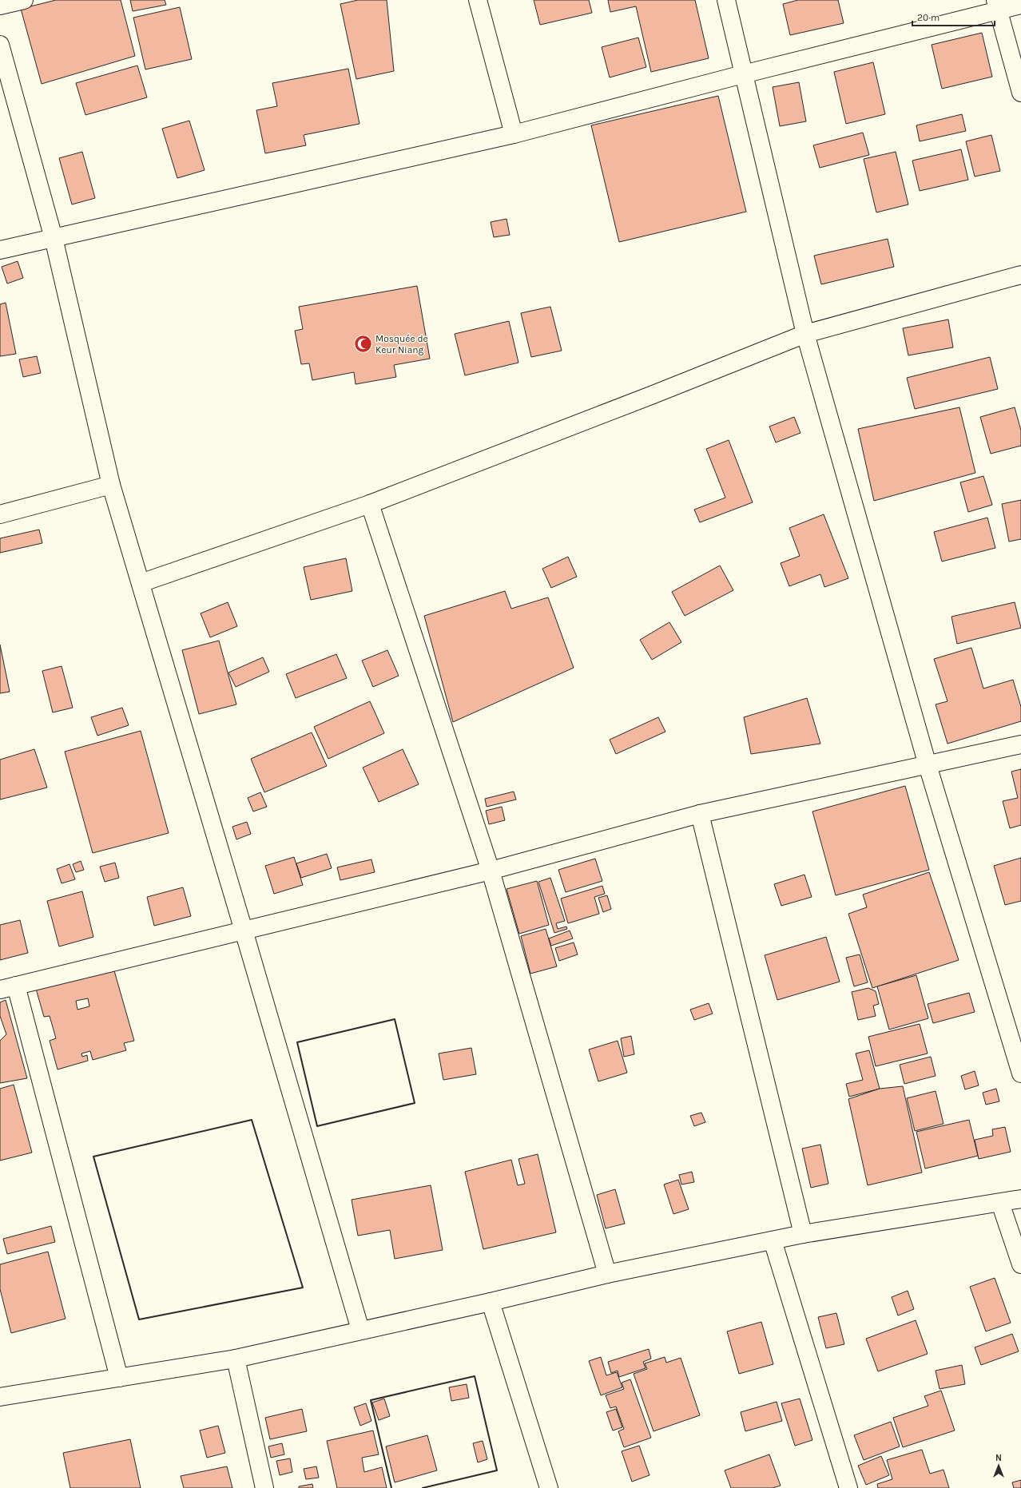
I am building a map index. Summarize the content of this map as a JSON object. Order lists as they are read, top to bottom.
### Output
{
  "places": {
    "mosque": ["Mosquée de Keur Niang"]
  },
  "scale_bar": "20 m",
  "north": "top"
}
